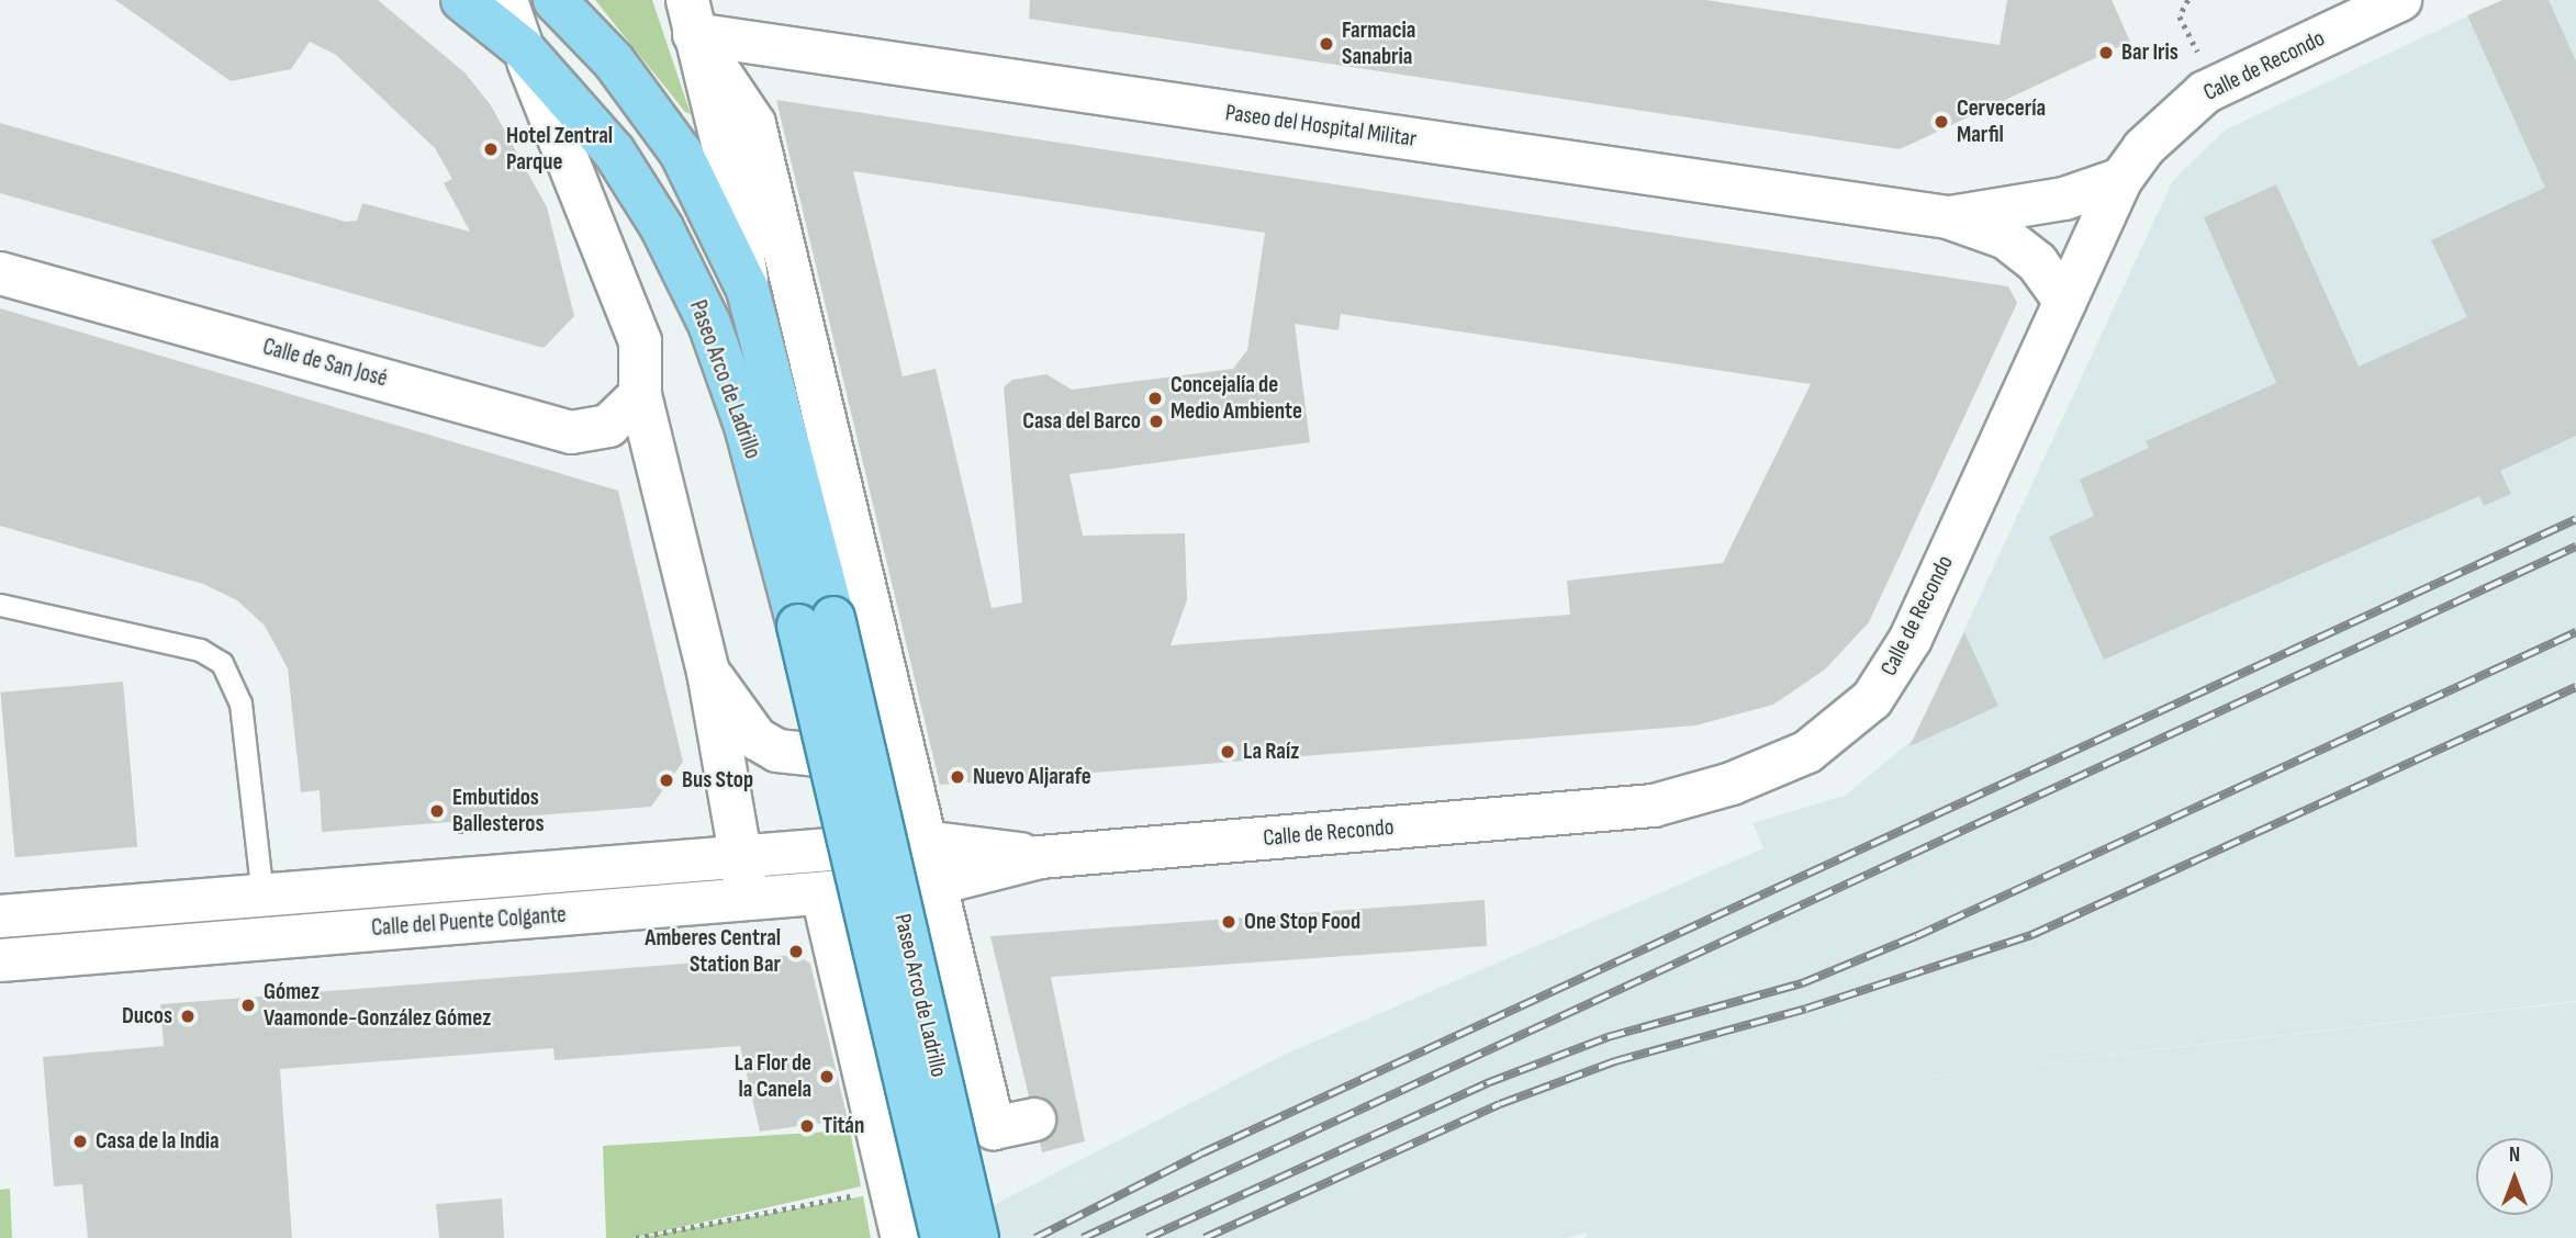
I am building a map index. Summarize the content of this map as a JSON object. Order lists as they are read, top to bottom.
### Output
{
  "streets": {
    "main road": ["Paseo Arco de Ladrillo"],
    "street": [
      "Calle de Recondo",
      "Paseo del Hospital Militar",
      "Calle de San José",
      "Calle del Puente Colgante"
    ]
  },
  "crossings": [
    ["Calle de Recondo", "Paseo del Hospital Militar"],
    ["Calle de Recondo", "Paseo Arco de Ladrillo"],
    ["Calle de Recondo", "Calle del Puente Colgante"],
    ["Paseo del Hospital Militar", "Paseo Arco de Ladrillo"],
    ["Calle de San José", "Paseo Arco de Ladrillo"],
    ["Paseo Arco de Ladrillo", "Calle del Puente Colgante"]
  ],
  "places": [
    "Farmacia Sanabria",
    "Bar Iris",
    "Cervecería Marfil",
    "Hotel Zentral Parque",
    "Concejalía de Medio Ambiente",
    "Casa del Barco",
    "La Raíz",
    "Nuevo Aljarafe",
    "Bus Stop",
    "Embutidos Ballesteros",
    "One Stop Food",
    "Amberes Central Station Bar",
    "Gómez Vaamonde-González Gómez",
    "Ducos",
    "La Flor de la Canela",
    "Titán",
    "Casa de la India"
  ],
  "north": "top"
}
